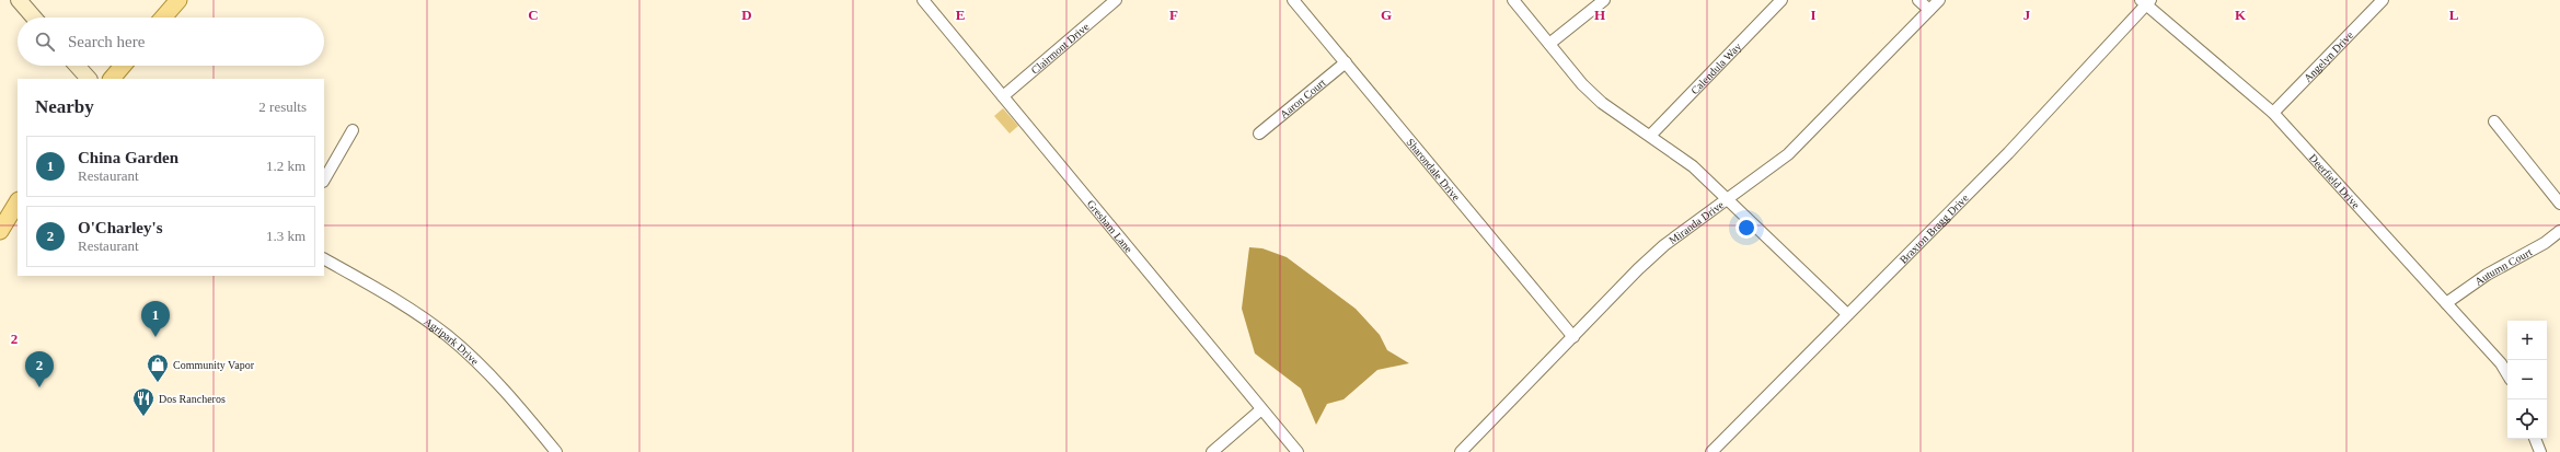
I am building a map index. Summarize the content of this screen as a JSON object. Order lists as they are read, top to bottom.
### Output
{
  "streets": {
    "street": [
      "Clairmont Drive",
      "Angelyn Drive",
      "Calendula Way",
      "Aaron Court",
      "Sharondale Drive",
      "Deerfield Drive",
      "Miranda Drive",
      "Gresham Lane",
      "Braxton Bragg Drive",
      "Autumn Court",
      "Agripark Drive"
    ]
  },
  "crossings": [
    ["Clairmont Drive", "Gresham Lane"],
    ["Angelyn Drive", "Deerfield Drive"],
    ["Aaron Court", "Sharondale Drive"],
    ["Sharondale Drive", "Miranda Drive"],
    ["Deerfield Drive", "Braxton Bragg Drive"],
    ["Deerfield Drive", "Autumn Court"]
  ],
  "places": {
    "shop": ["Community Vapor"],
    "restaurant": ["Dos Rancheros"]
  },
  "page": {
    "search": "Search here",
    "heading": ["Nearby", "2 results"],
    "list": [
      {
        "mark": "1",
        "name": "China Garden",
        "note": "Restaurant",
        "value": "1.2 km"
      },
      {
        "mark": "2",
        "name": "O'Charley's",
        "note": "Restaurant",
        "value": "1.3 km"
      }
    ],
    "pins": ["1", "2"],
    "map_buttons": ["+", "−"]
  },
  "grid": {
    "columns": [
      "C",
      "D",
      "E",
      "F",
      "G",
      "H",
      "I",
      "J",
      "K",
      "L"
    ],
    "rows": ["2"]
  }
}
